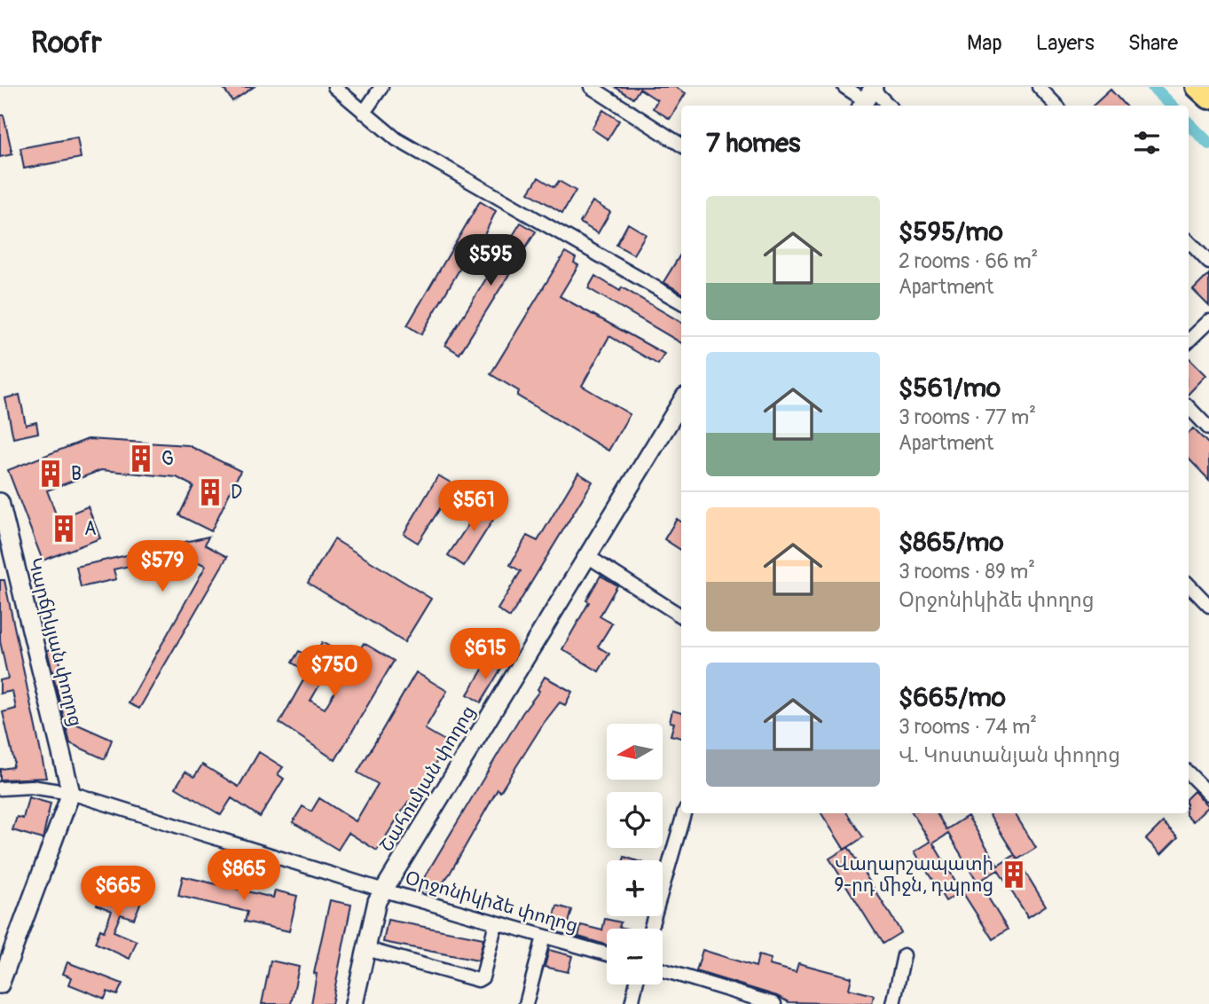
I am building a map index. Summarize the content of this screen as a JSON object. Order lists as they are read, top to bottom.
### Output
{
  "streets": {
    "main road": ["Կարճիկյան փողոց", "Շահումյան փողոց"],
    "street": ["Օրջոնիկիձե փողոց"]
  },
  "crossings": [
    ["Կարճիկյան փողոց", "Օրջոնիկիձե փողոց"],
    ["Շահումյան փողոց", "Օրջոնիկիձե փողոց"]
  ],
  "places": {
    "building": [
      "G",
      "B",
      "D",
      "A",
      "Վաղարշապատի 9-րդ միջն, դպրոց"
    ]
  },
  "north": "left",
  "page": {
    "header": "Roofr",
    "nav": ["Map", "Layers", "Share"],
    "heading": "7 homes",
    "list": [
      {
        "name": "$595/mo",
        "note": "2 rooms · 66 m² · Apartment"
      },
      {
        "name": "$561/mo",
        "note": "3 rooms · 77 m² · Apartment"
      },
      {
        "name": "$865/mo",
        "note": "3 rooms · 89 m² · Օրջոնիկիձե փողոց"
      },
      {
        "name": "$665/mo",
        "note": "3 rooms · 74 m² · Վ. Կոստանյան փողոց"
      }
    ],
    "price": [
      "$595",
      "$561",
      "$579",
      "$615",
      "$750",
      "$865",
      "$665"
    ],
    "map_buttons": ["+", "−"]
  }
}
